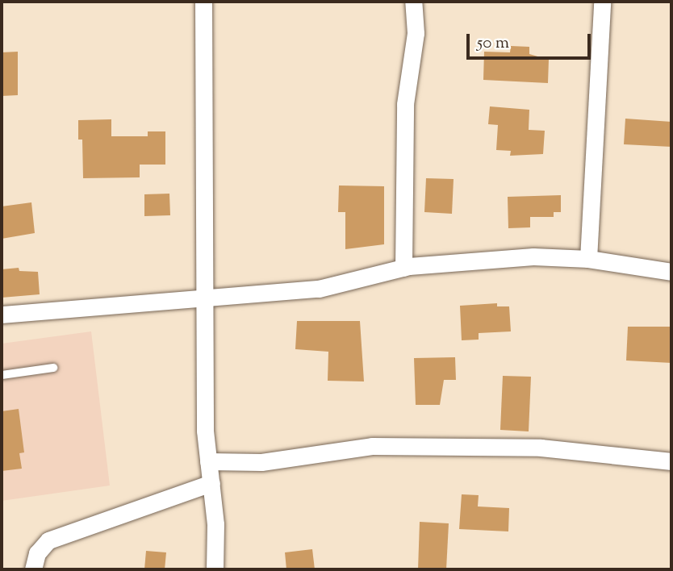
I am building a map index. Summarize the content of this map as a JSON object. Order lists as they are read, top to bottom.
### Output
{
  "scale_bar": "50 m"
}
